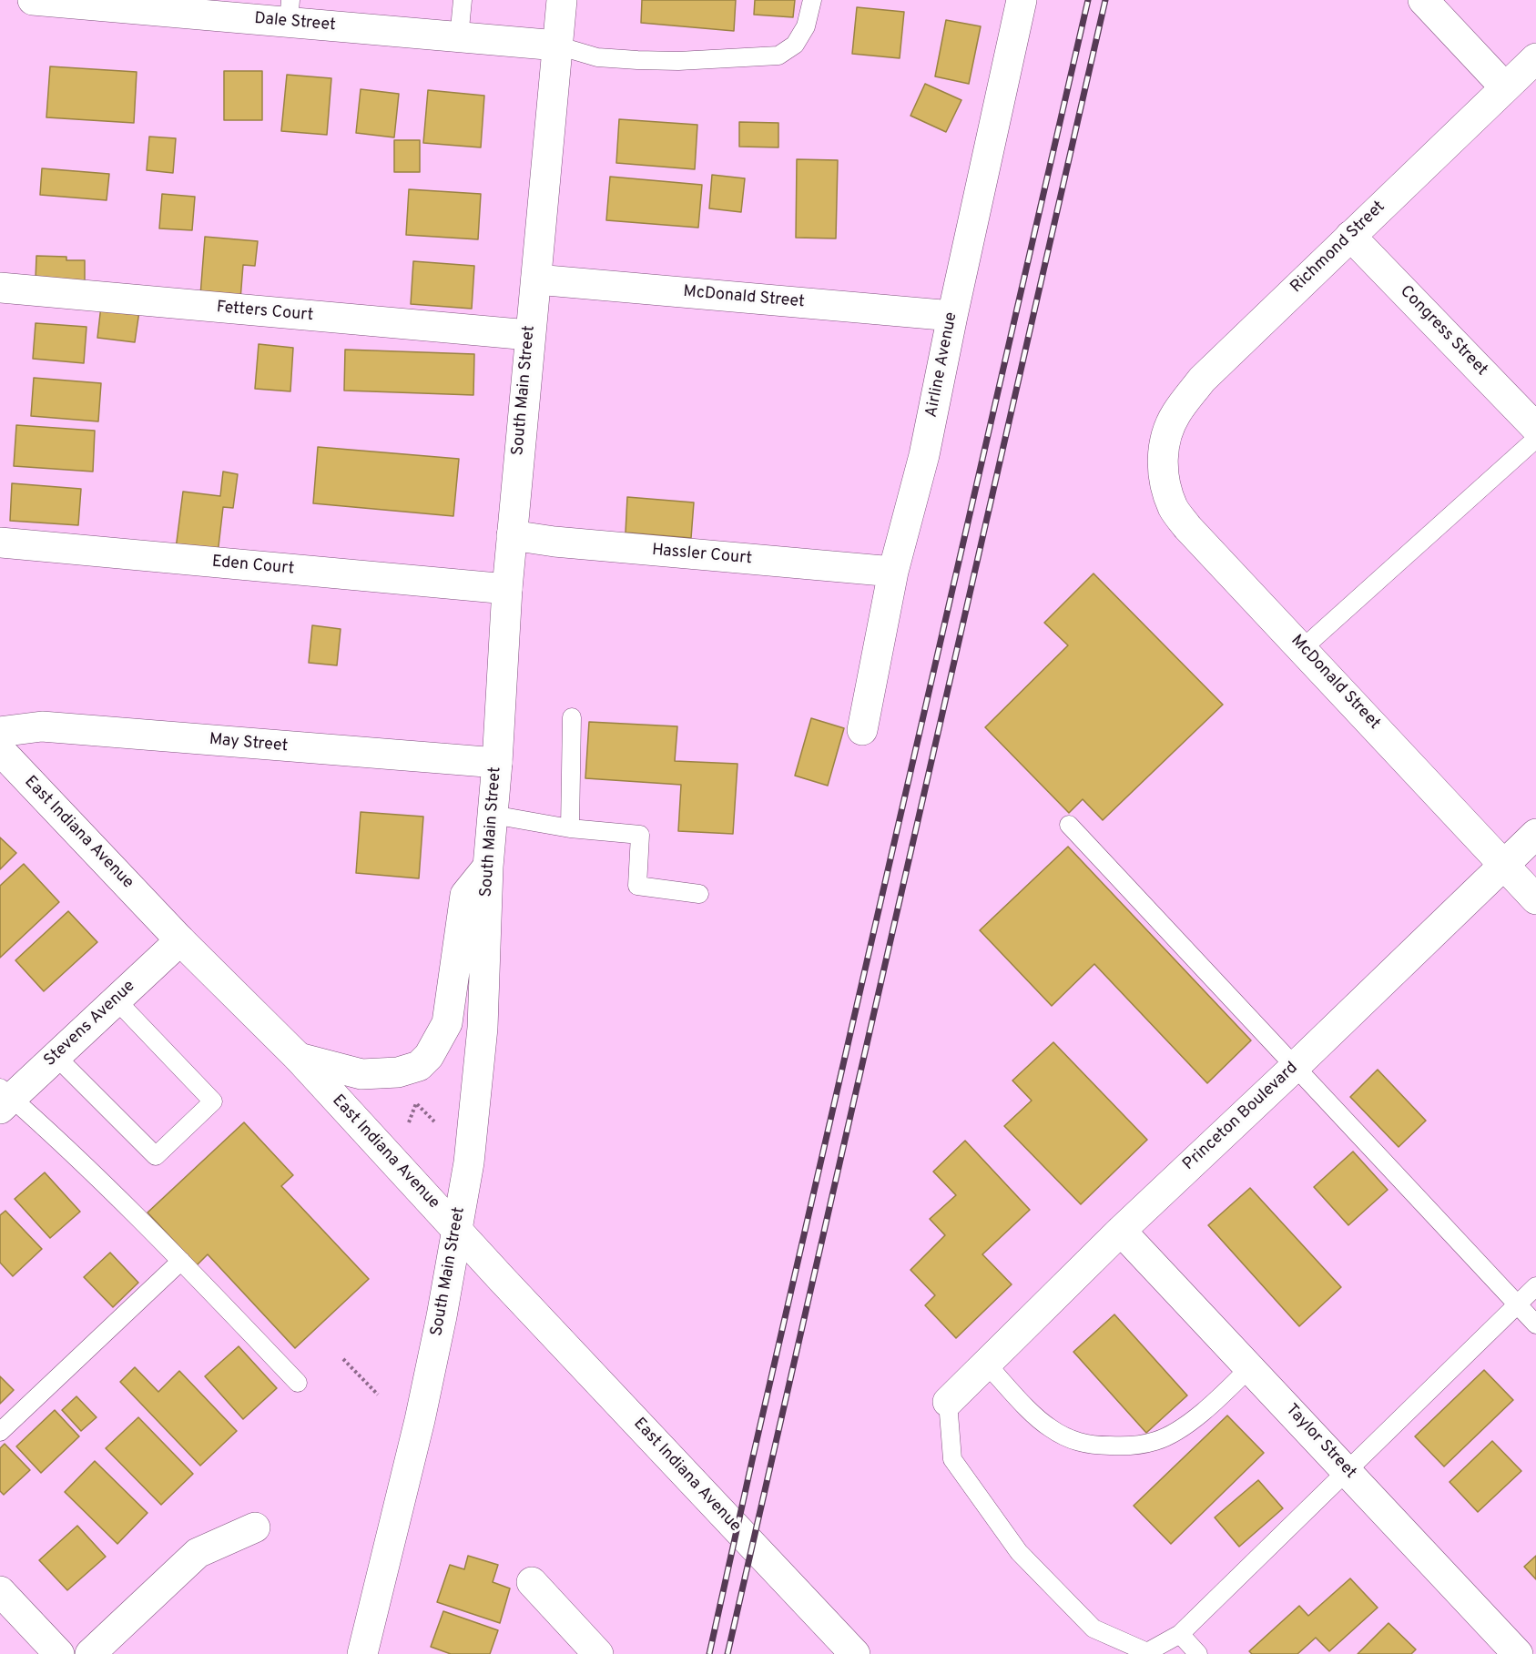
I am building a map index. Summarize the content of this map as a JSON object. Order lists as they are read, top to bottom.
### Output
{
  "streets": {
    "street": [
      "Dale Street",
      "Richmond Street",
      "McDonald Street",
      "Fetters Court",
      "Congress Street",
      "Airline Avenue",
      "South Main Street",
      "Hassler Court",
      "Eden Court",
      "May Street",
      "East Indiana Avenue",
      "Stevens Avenue",
      "Princeton Boulevard",
      "Taylor Street"
    ]
  },
  "crossings": [
    ["Dale Street", "South Main Street"],
    ["Richmond Street", "McDonald Street"],
    ["Richmond Street", "Congress Street"],
    ["McDonald Street", "Airline Avenue"],
    ["McDonald Street", "South Main Street"],
    ["McDonald Street", "Princeton Boulevard"],
    ["Fetters Court", "South Main Street"],
    ["Airline Avenue", "Hassler Court"],
    ["South Main Street", "Hassler Court"],
    ["South Main Street", "Eden Court"],
    ["South Main Street", "May Street"],
    ["South Main Street", "East Indiana Avenue"],
    ["East Indiana Avenue", "Stevens Avenue"],
    ["Princeton Boulevard", "Taylor Street"]
  ]
}
